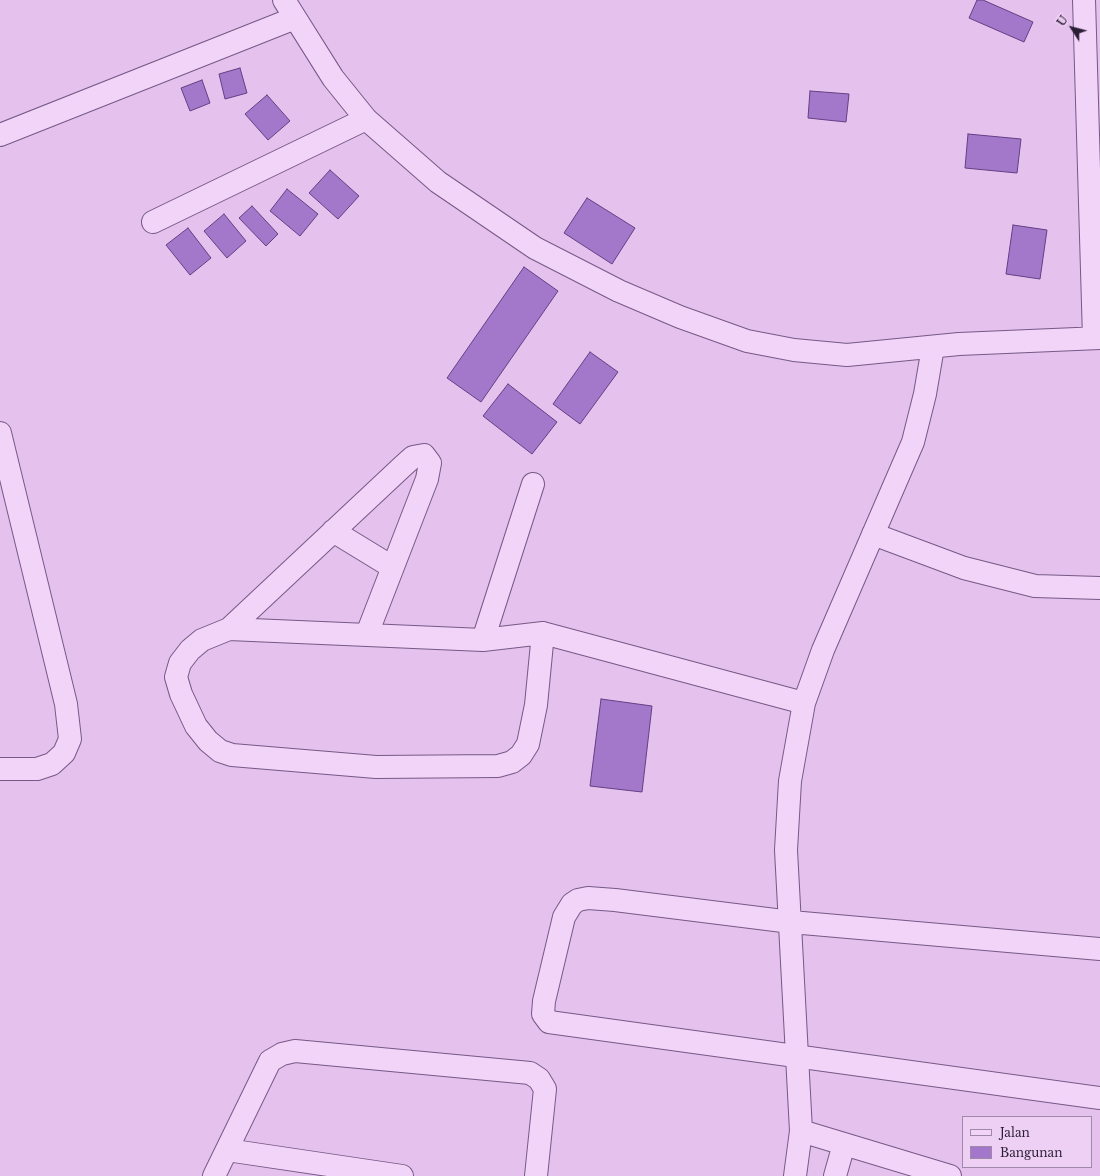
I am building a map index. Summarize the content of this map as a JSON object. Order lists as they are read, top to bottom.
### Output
{
  "legend": ["Jalan", "Bangunan"],
  "north": "top left"
}
